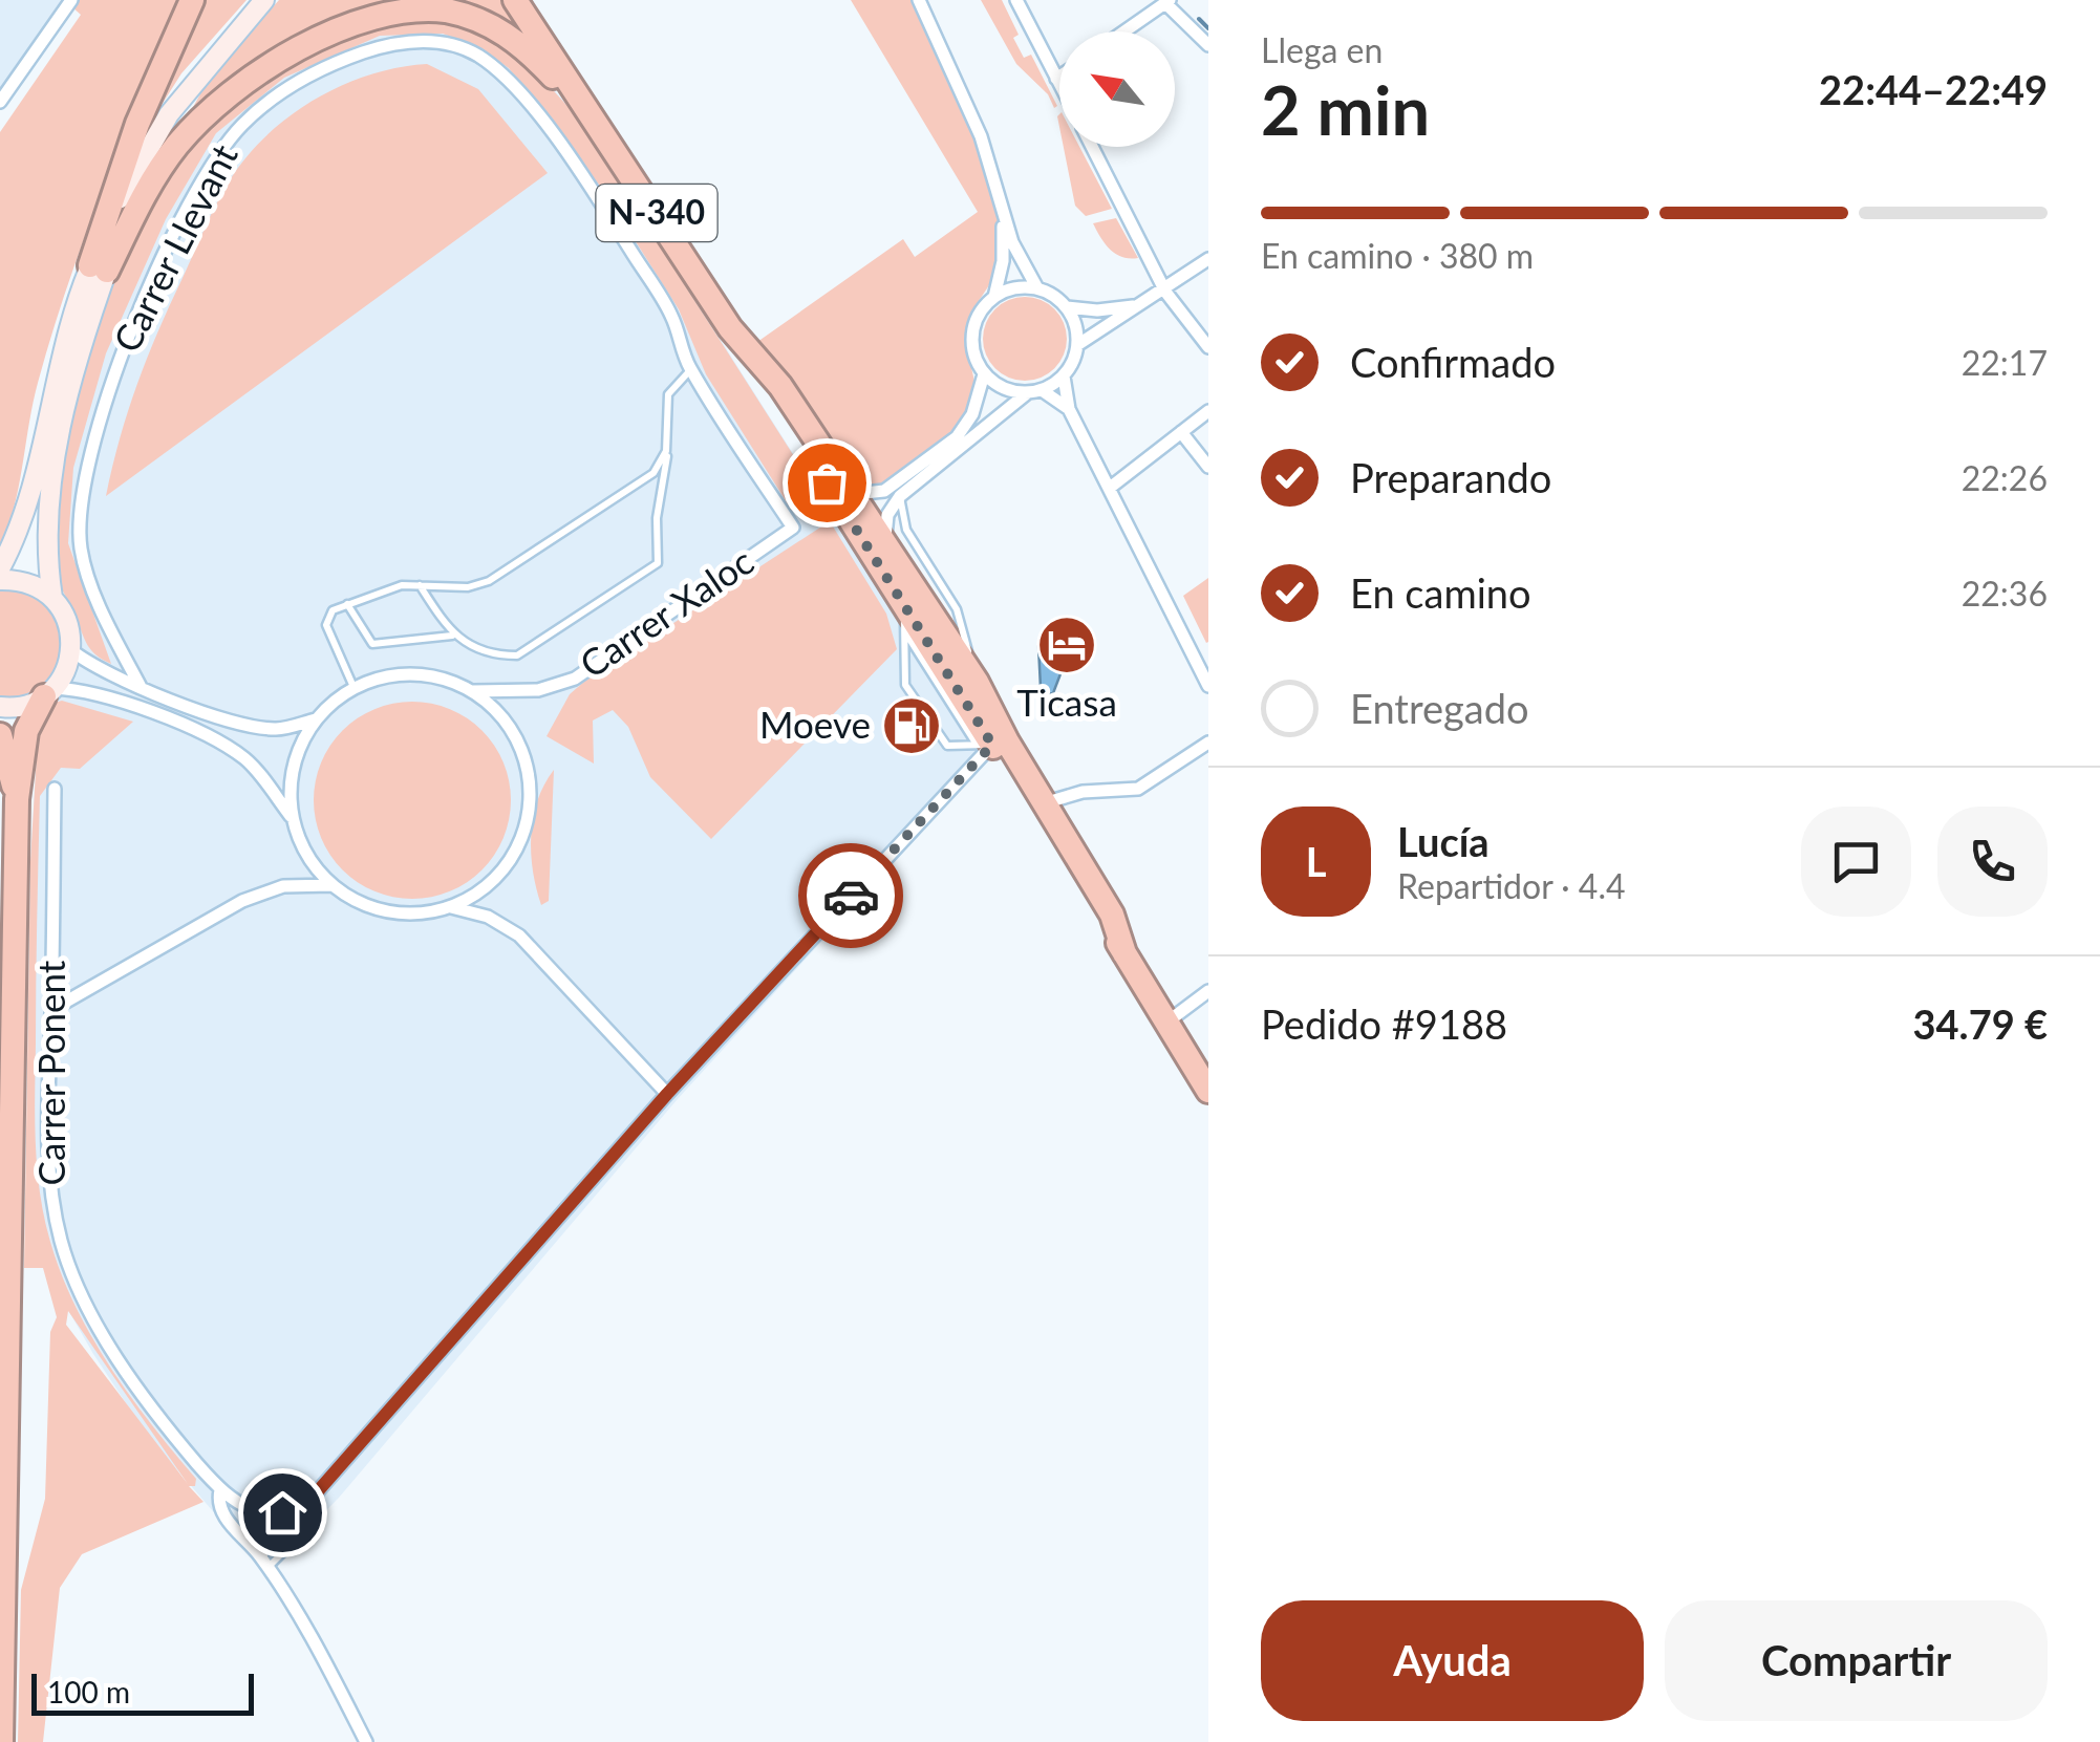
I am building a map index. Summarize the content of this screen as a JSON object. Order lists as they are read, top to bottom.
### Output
{
  "streets": {
    "highway": ["N-340"],
    "street": ["Carrer Llevant", "Carrer Xaloc", "Carrer Ponent"]
  },
  "crossings": [
    ["Carrer Llevant", "Carrer Xaloc"]
  ],
  "places": {
    "hotel": ["Ticasa"],
    "fuel station": ["Moeve"]
  },
  "scale_bar": "100 m",
  "north": "top left",
  "page": {
    "heading": ["2 min", "Llega en", "22:44–22:49"],
    "panel": [
      "Lucía",
      "Repartidor · 4.4",
      "Pedido #9188",
      "34.79 €"
    ],
    "bar": "En camino · 380 m",
    "list": [
      ["Confirmado", "22:17"],
      ["Preparando", "22:26"],
      ["En camino", "22:36"],
      "Entregado"
    ],
    "round": "L",
    "buttons": ["Ayuda", "Compartir"],
    "scale": "100 m"
  }
}
